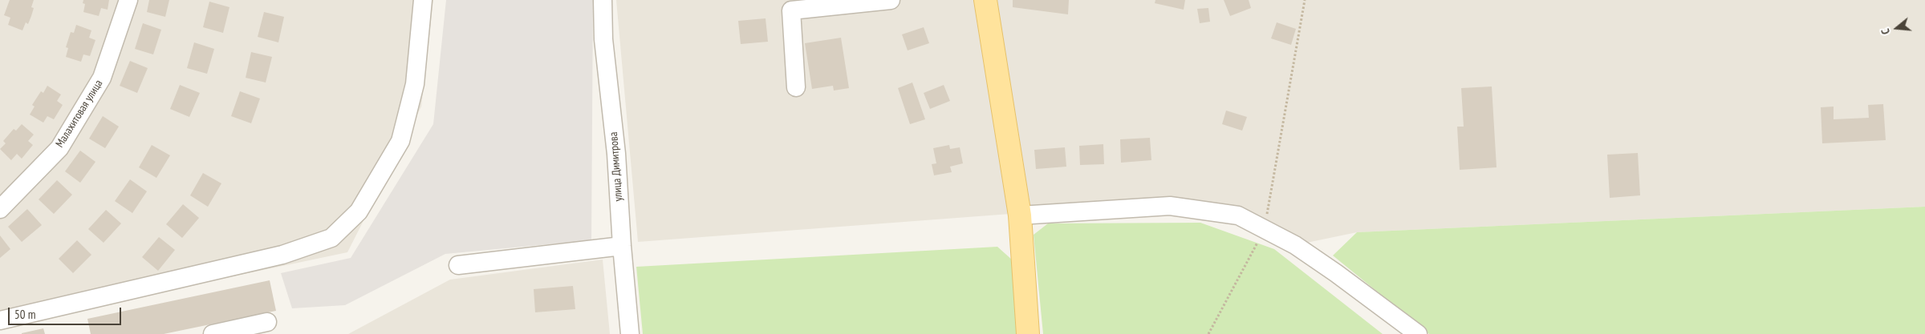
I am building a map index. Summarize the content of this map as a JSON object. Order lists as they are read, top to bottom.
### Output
{
  "streets": {
    "street": ["Малахитовая улица", "улица Димитрова"]
  },
  "scale_bar": "50 m",
  "north": "left"
}
